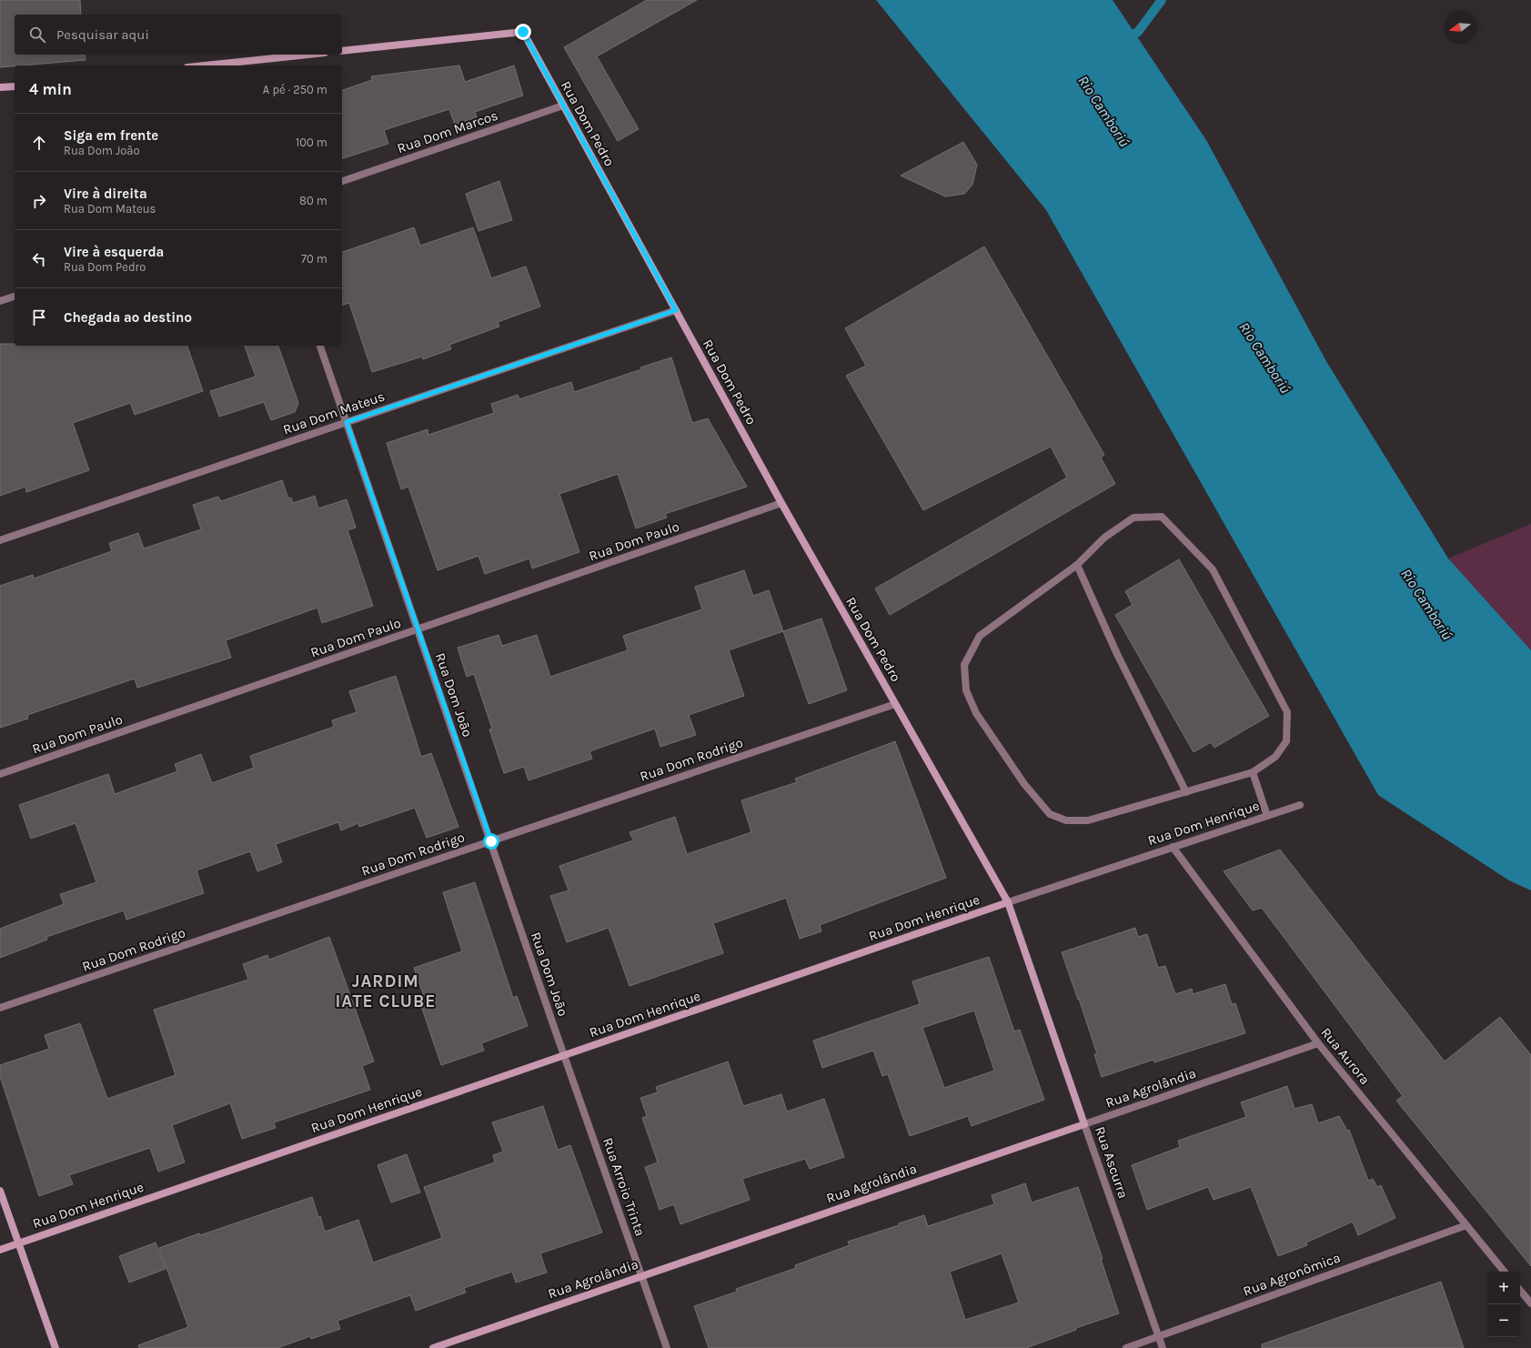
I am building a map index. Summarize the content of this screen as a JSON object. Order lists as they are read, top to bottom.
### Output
{
  "streets": {
    "street": [
      "Rua Dom Pedro",
      "Rua Dom Marcos",
      "Rua Dom Mateus",
      "Rua Dom Paulo",
      "Rua Dom João",
      "Rua Dom Rodrigo",
      "Rua Dom Henrique",
      "Rua Aurora",
      "Rua Agrolândia",
      "Rua Ascurra",
      "Rua Arroio Trinta",
      "Rua Agronômica"
    ]
  },
  "crossings": [
    ["Rua Dom Pedro", "Rua Dom Marcos"],
    ["Rua Dom Pedro", "Rua Dom Mateus"],
    ["Rua Dom Pedro", "Rua Dom Paulo"],
    ["Rua Dom Pedro", "Rua Dom Rodrigo"],
    ["Rua Dom Pedro", "Rua Dom Henrique"],
    ["Rua Dom Pedro", "Rua Ascurra"],
    ["Rua Dom Mateus", "Rua Dom João"],
    ["Rua Dom Paulo", "Rua Dom João"],
    ["Rua Dom João", "Rua Dom Rodrigo"],
    ["Rua Dom João", "Rua Dom Henrique"],
    ["Rua Dom João", "Rua Arroio Trinta"],
    ["Rua Dom Henrique", "Rua Aurora"],
    ["Rua Dom Henrique", "Rua Ascurra"],
    ["Rua Dom Henrique", "Rua Arroio Trinta"],
    ["Rua Aurora", "Rua Agrolândia"],
    ["Rua Aurora", "Rua Agronômica"],
    ["Rua Agrolândia", "Rua Ascurra"],
    ["Rua Agrolândia", "Rua Arroio Trinta"],
    ["Rua Ascurra", "Rua Agronômica"]
  ],
  "districts": ["JARDIM IATE CLUBE"],
  "water": ["Rio Camboriú"],
  "north": "left",
  "page": {
    "search": "Pesquisar aqui",
    "heading": ["4 min", "A pé · 250 m"],
    "list": [
      ["Siga em frente", "Rua Dom João", "100 m"],
      ["Vire à direita", "Rua Dom Mateus", "80 m"],
      ["Vire à esquerda", "Rua Dom Pedro", "70 m"],
      "Chegada ao destino"
    ],
    "map_buttons": ["+", "−"]
  }
}
